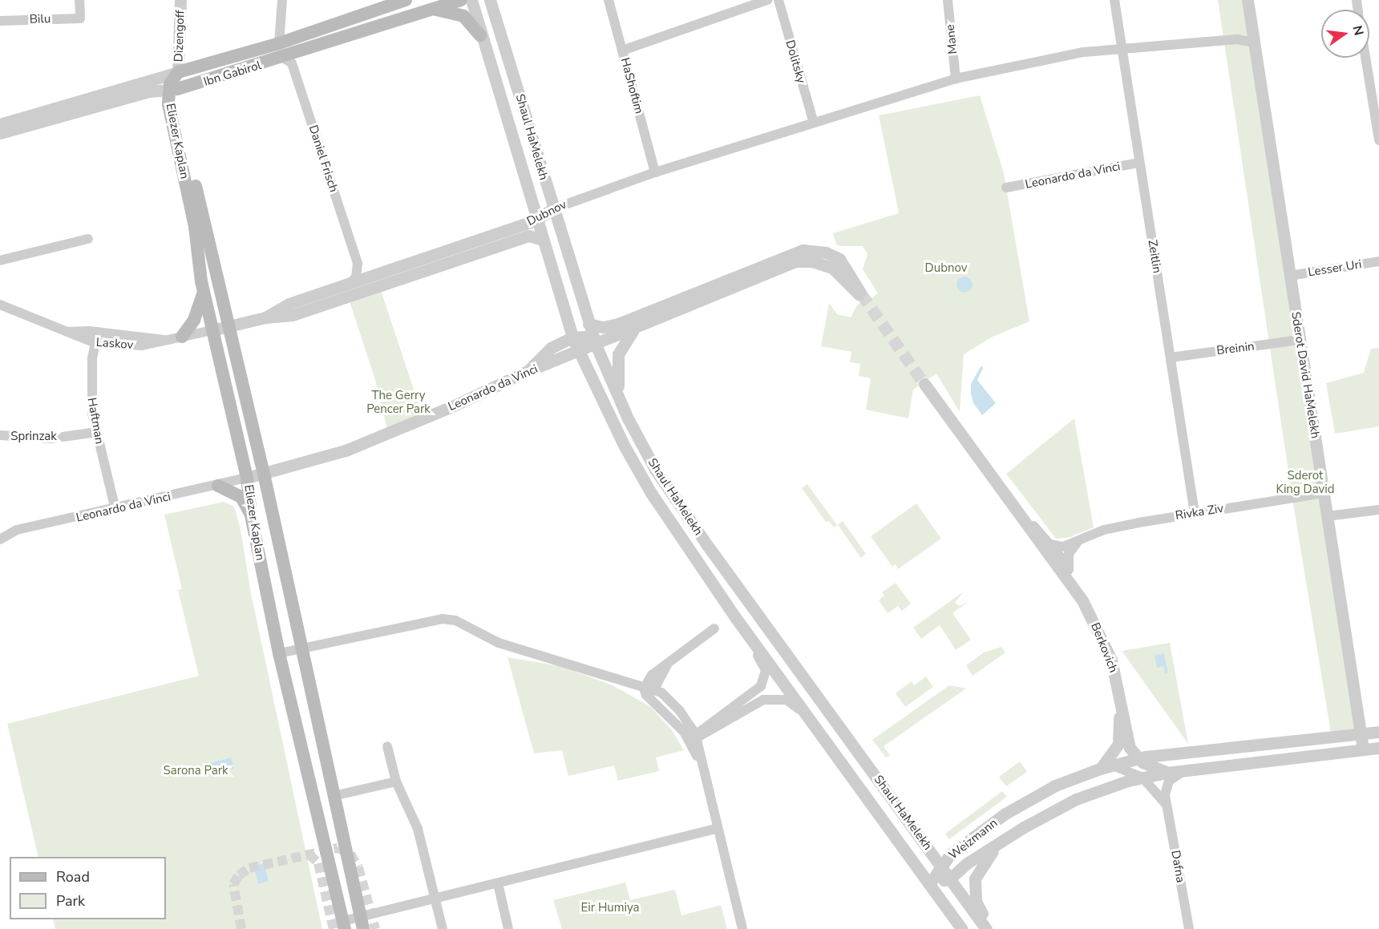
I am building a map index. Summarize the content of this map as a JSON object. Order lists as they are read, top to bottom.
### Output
{
  "streets": {
    "main road": ["Ibn Gabirol", "Eliezer Kaplan"],
    "street": [
      "Bilu",
      "Dizengoff",
      "Mane",
      "Dolitsky",
      "HaShoftim",
      "Shaul HaMelekh",
      "Daniel Frisch",
      "Leonardo da Vinci",
      "Dubnov",
      "Zeitlin",
      "Lesser Uri",
      "Laskov",
      "Breinin",
      "Sderot David HaMelekh",
      "Haftman",
      "Sprinzak",
      "Rivka Ziv",
      "Berkovich",
      "Weizmann",
      "Dafna"
    ]
  },
  "crossings": [
    ["Dizengoff", "Ibn Gabirol"],
    ["Dizengoff", "Eliezer Kaplan"],
    ["Mane", "Dubnov"],
    ["Dolitsky", "Dubnov"],
    ["Ibn Gabirol", "Eliezer Kaplan"],
    ["Ibn Gabirol", "Daniel Frisch"],
    ["HaShoftim", "Dubnov"],
    ["Shaul HaMelekh", "Leonardo da Vinci"],
    ["Shaul HaMelekh", "Dubnov"],
    ["Shaul HaMelekh", "Weizmann"],
    ["Eliezer Kaplan", "Leonardo da Vinci"],
    ["Eliezer Kaplan", "Dubnov"],
    ["Eliezer Kaplan", "Laskov"],
    ["Leonardo da Vinci", "Zeitlin"],
    ["Leonardo da Vinci", "Haftman"],
    ["Dubnov", "Zeitlin"],
    ["Dubnov", "Laskov"],
    ["Dubnov", "Sderot David HaMelekh"],
    ["Zeitlin", "Breinin"],
    ["Zeitlin", "Rivka Ziv"],
    ["Lesser Uri", "Sderot David HaMelekh"],
    ["Laskov", "Haftman"],
    ["Breinin", "Sderot David HaMelekh"],
    ["Sderot David HaMelekh", "Rivka Ziv"],
    ["Sderot David HaMelekh", "Weizmann"],
    ["Haftman", "Sprinzak"],
    ["Rivka Ziv", "Berkovich"],
    ["Berkovich", "Weizmann"],
    ["Weizmann", "Dafna"]
  ],
  "parks": [
    "Dubnov",
    "The Gerry Pencer Park",
    "Sderot King David",
    "Sarona Park",
    "Eir Humiya"
  ],
  "legend": ["Road", "Park"],
  "north": "right"
}
